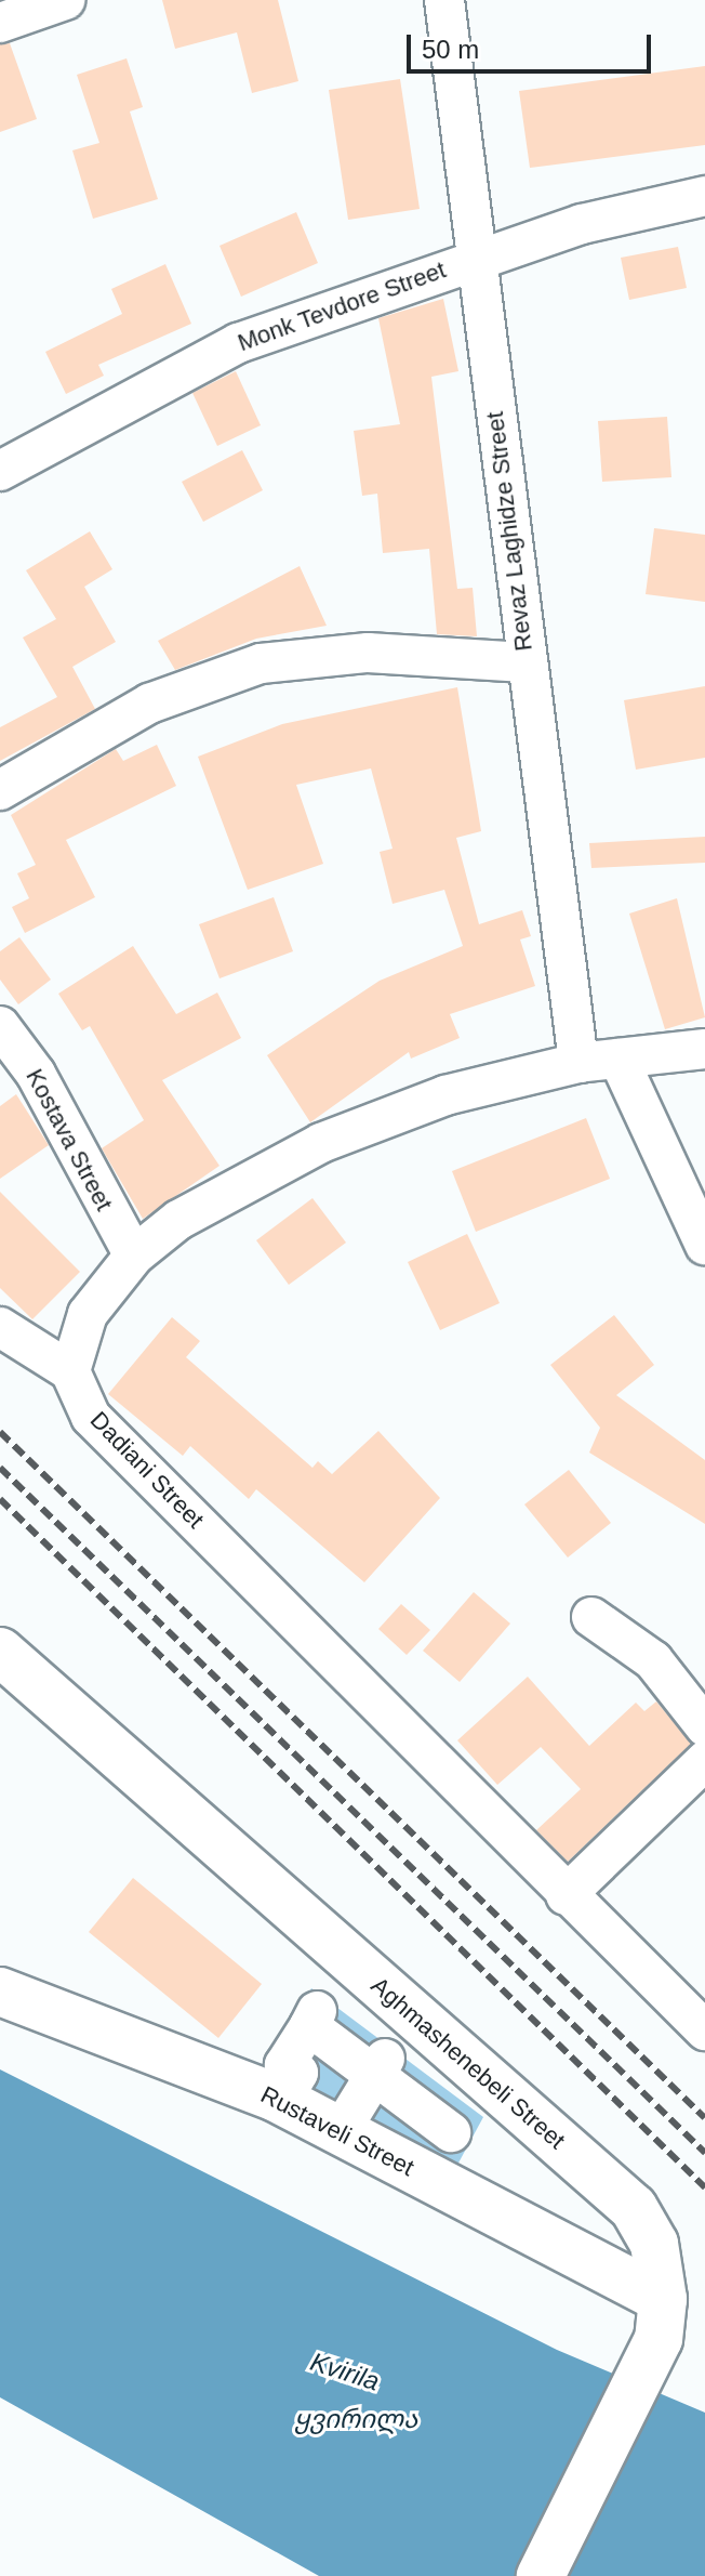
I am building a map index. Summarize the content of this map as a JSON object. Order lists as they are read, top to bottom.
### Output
{
  "streets": {
    "main road": ["Aghmashenebeli Street", "Rustaveli Street"],
    "street": [
      "Monk Tevdore Street",
      "Revaz Laghidze Street",
      "Kostava Street",
      "Dadiani Street"
    ]
  },
  "crossings": [
    ["Monk Tevdore Street", "Revaz Laghidze Street"],
    ["Aghmashenebeli Street", "Rustaveli Street"]
  ],
  "water": ["Kvirila", "ყვირილა"],
  "scale_bar": "50 m"
}
